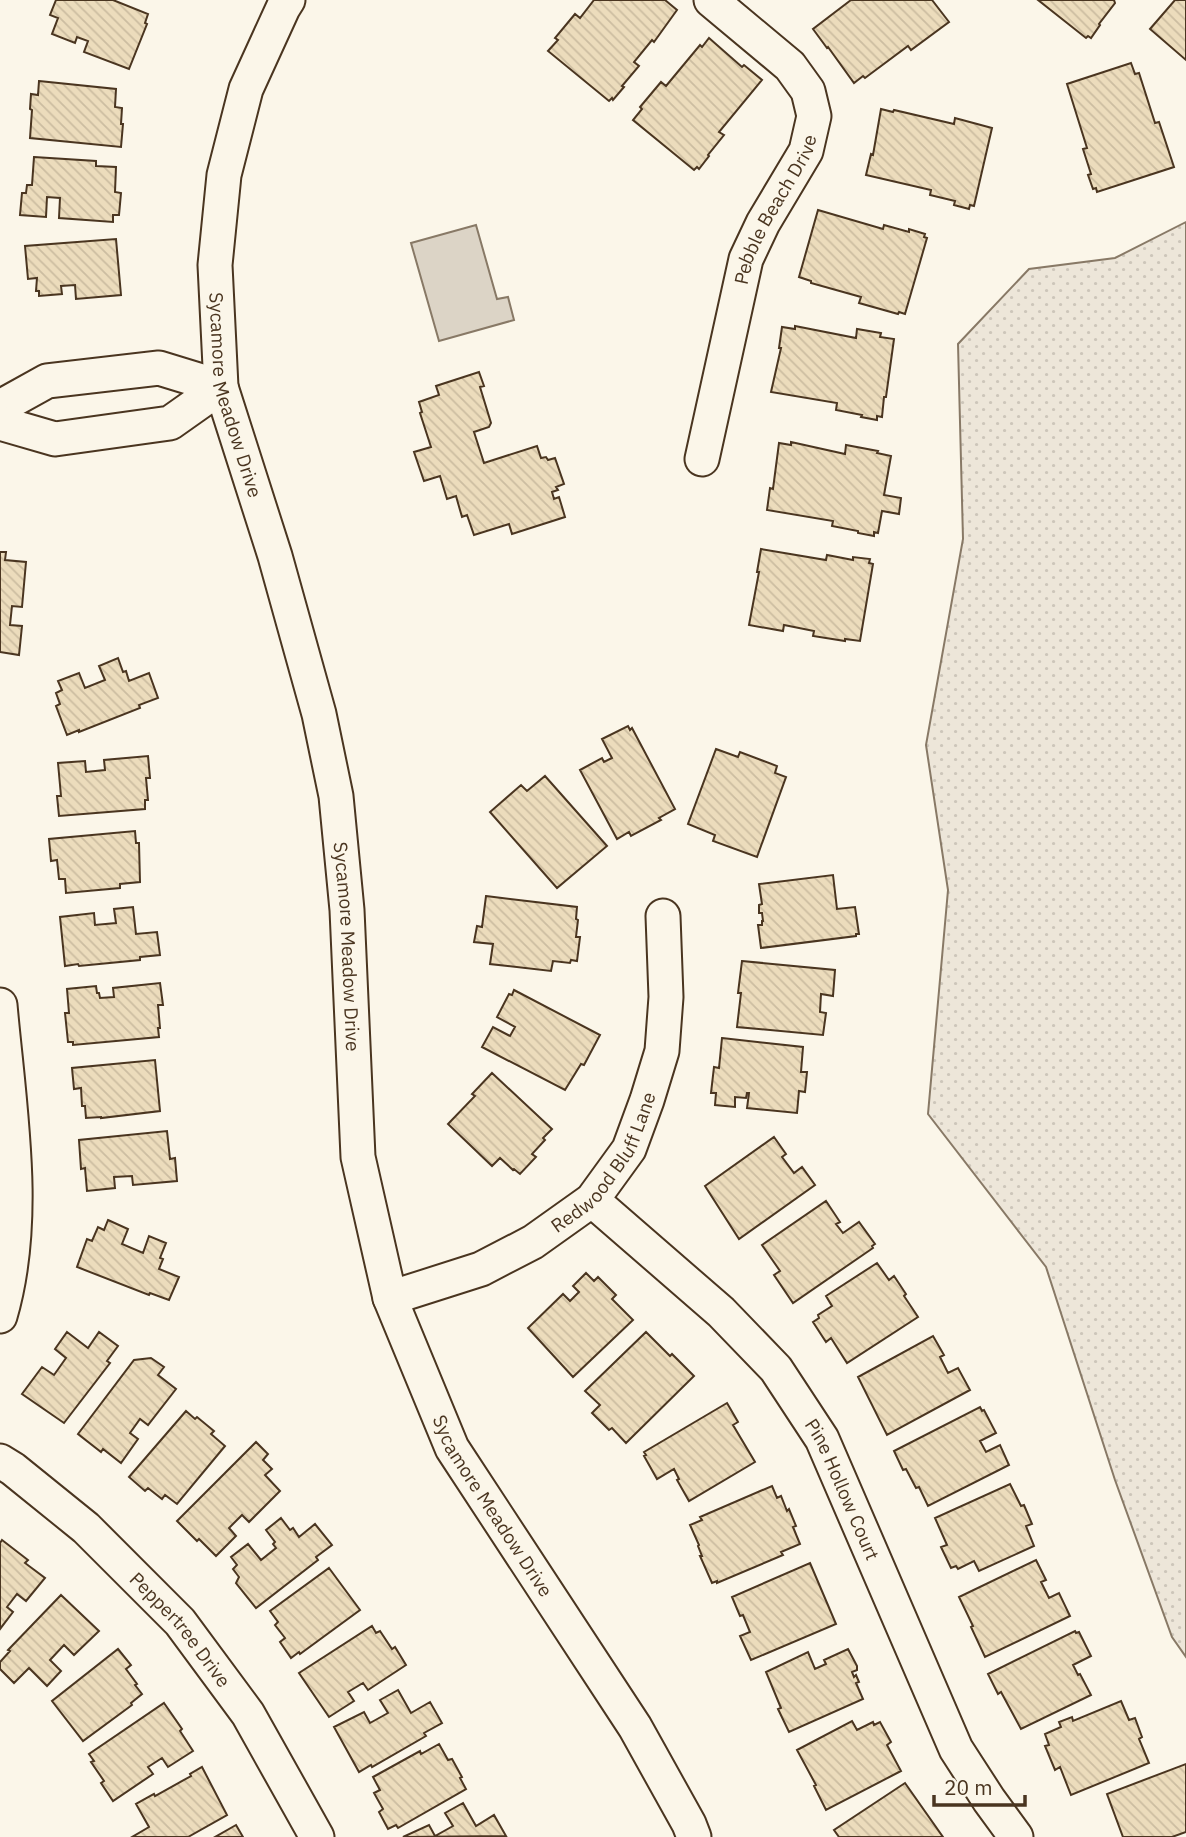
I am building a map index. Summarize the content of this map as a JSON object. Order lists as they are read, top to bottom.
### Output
{
  "streets": {
    "street": [
      "Pebble Beach Drive",
      "Sycamore Meadow Drive",
      "Redwood Bluff Lane",
      "Pine Hollow Court",
      "Peppertree Drive"
    ]
  },
  "crossings": [
    ["Sycamore Meadow Drive", "Redwood Bluff Lane"],
    ["Redwood Bluff Lane", "Pine Hollow Court"]
  ],
  "scale_bar": "20 m"
}
